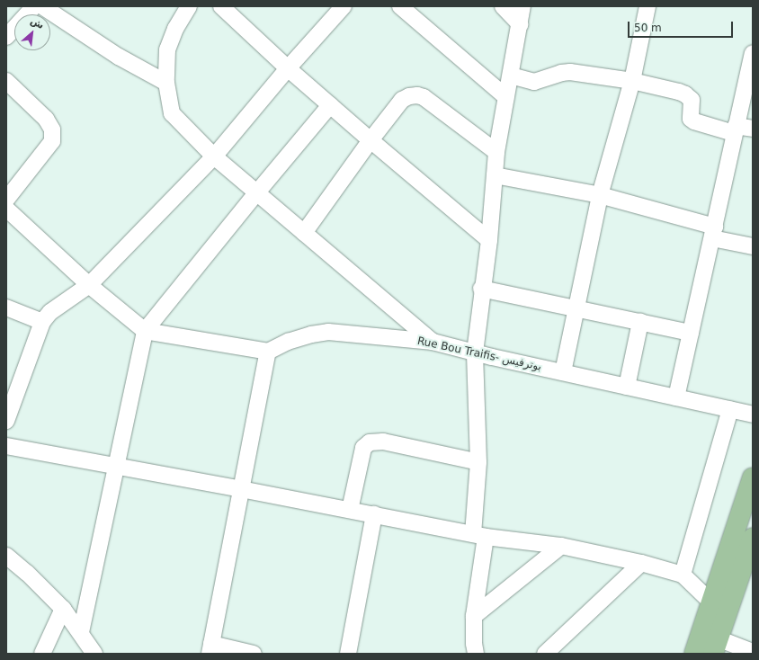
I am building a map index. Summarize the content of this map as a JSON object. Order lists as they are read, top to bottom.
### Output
{
  "streets": {
    "street": ["Rue Bou Traifis- بوترفيس"]
  },
  "scale_bar": "50 m",
  "north": "top right"
}
